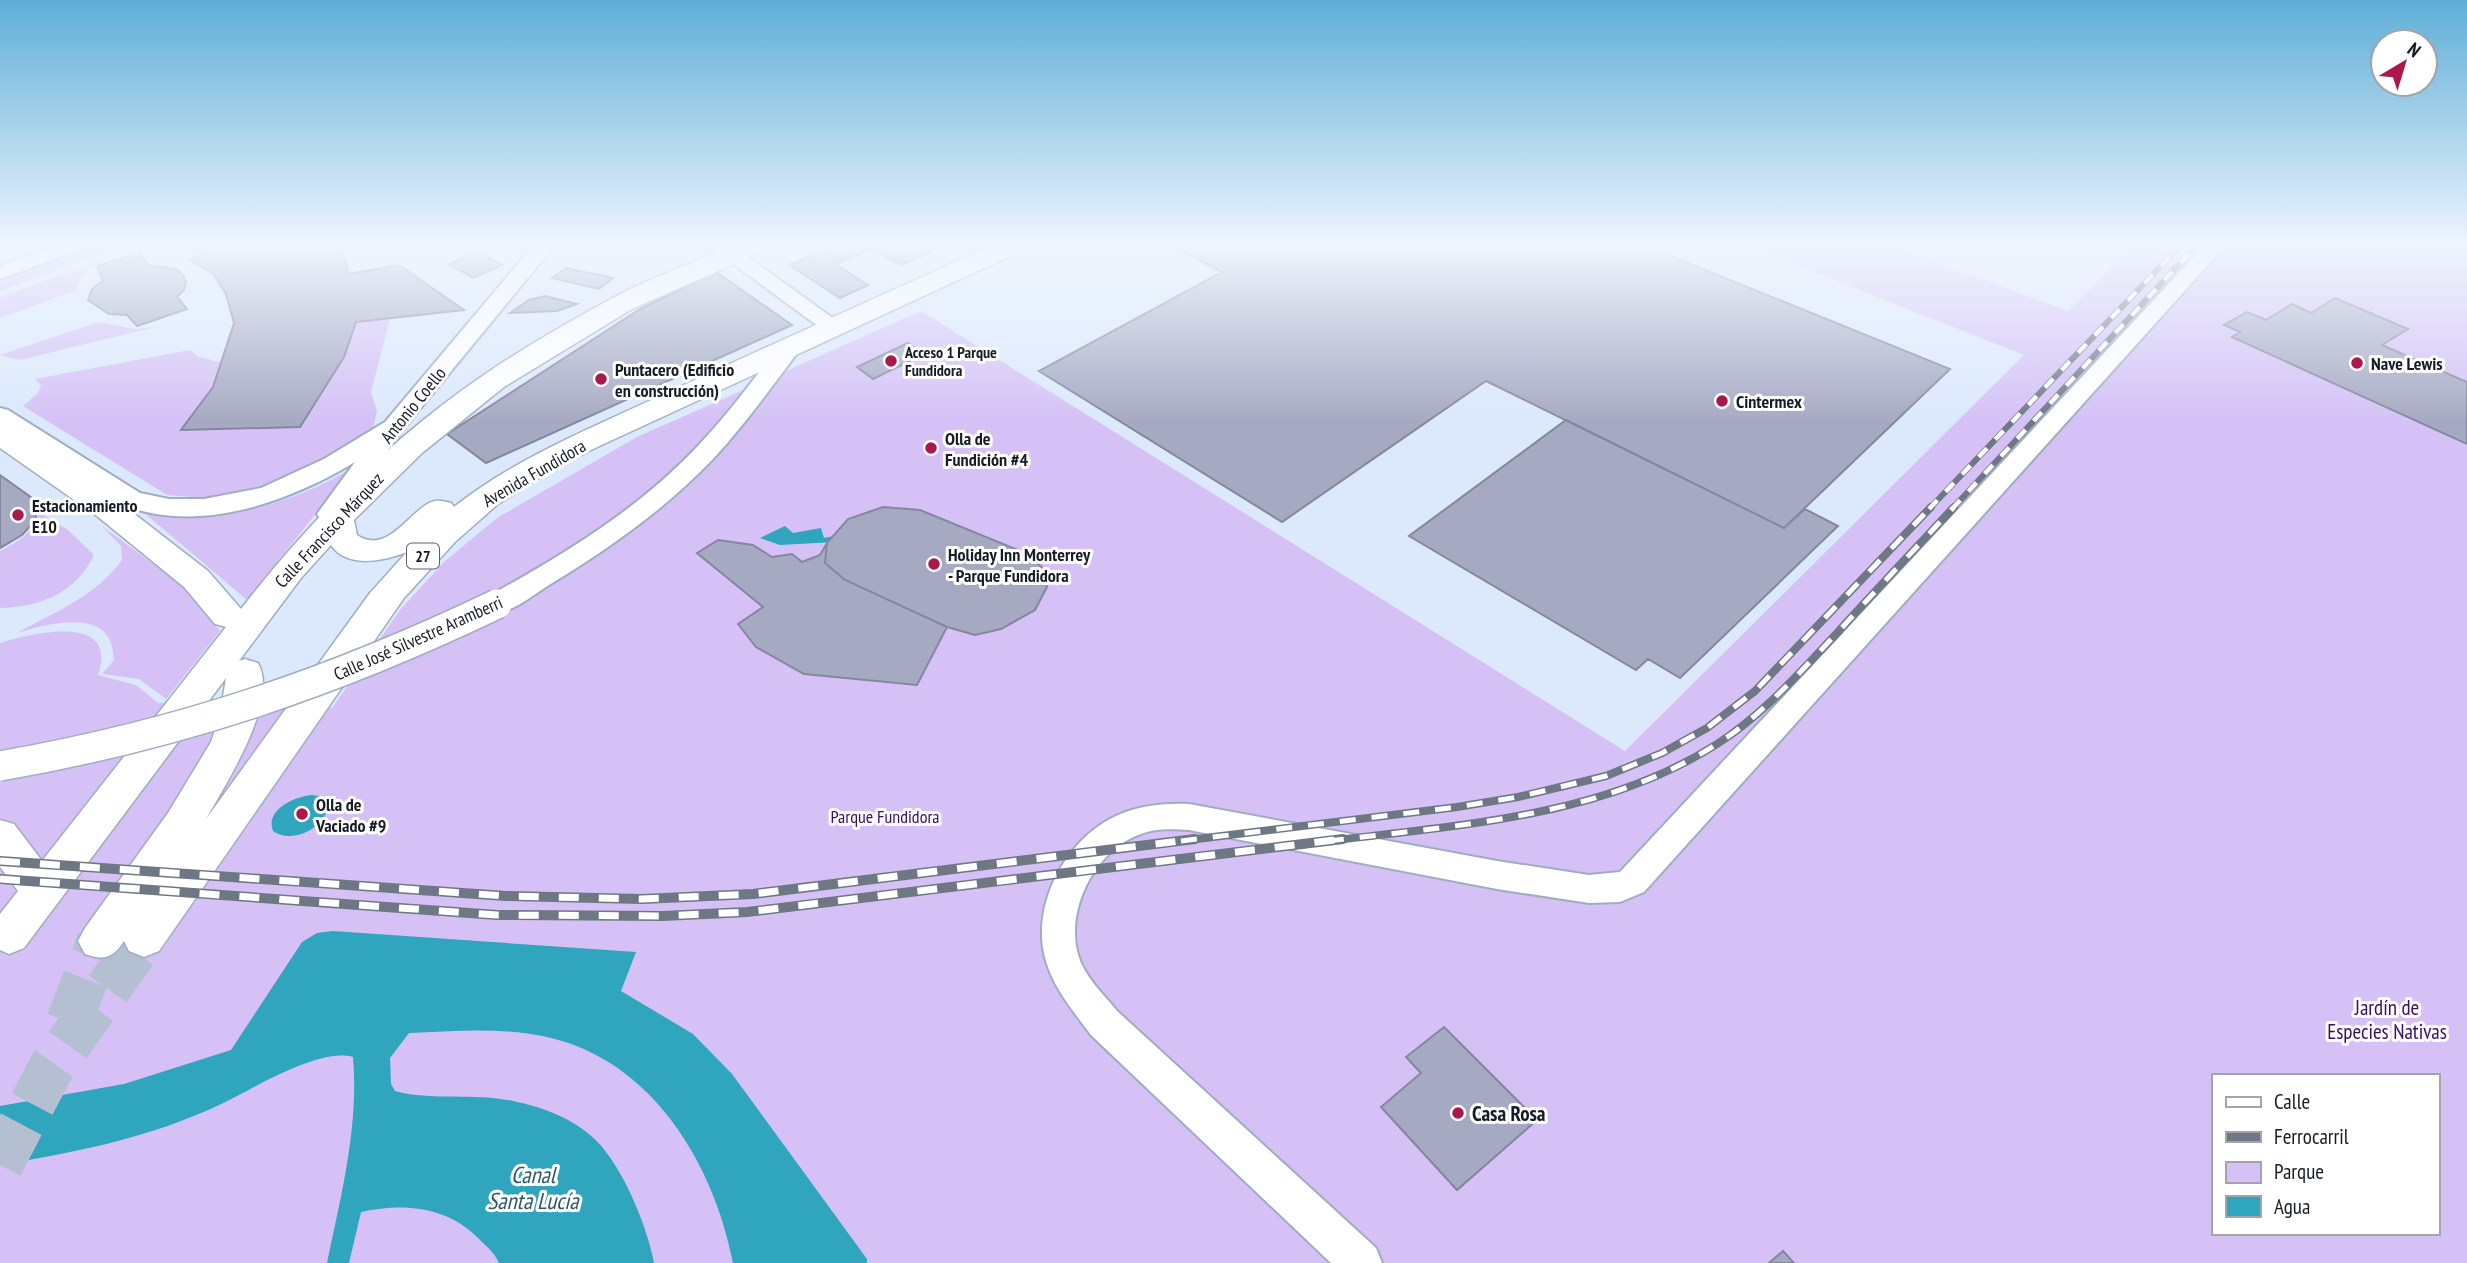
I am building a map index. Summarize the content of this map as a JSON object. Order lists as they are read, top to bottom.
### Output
{
  "streets": {
    "main road": ["Avenida Fundidora", "Calle Francisco Márquez", "27"],
    "street": ["Antonio Coello", "Calle José Silvestre Aramberri"]
  },
  "crossings": [
    ["Antonio Coello", "Calle Francisco Márquez"],
    ["Avenida Fundidora", "Calle José Silvestre Aramberri"]
  ],
  "water": ["Canal Santa Lucía"],
  "parks": ["Parque Fundidora", "Jardín de Especies Nativas"],
  "places": [
    "Acceso 1 Parque Fundidora",
    "Nave Lewis",
    "Puntacero (Edificio en construcción)",
    "Cintermex",
    "Olla de Fundición #4",
    "Estacionamiento E10",
    "Holiday Inn Monterrey - Parque Fundidora",
    "Olla de Vaciado #9",
    "Casa Rosa"
  ],
  "legend": [
    "Calle",
    "Ferrocarril",
    "Parque",
    "Agua"
  ],
  "north": "top right"
}
